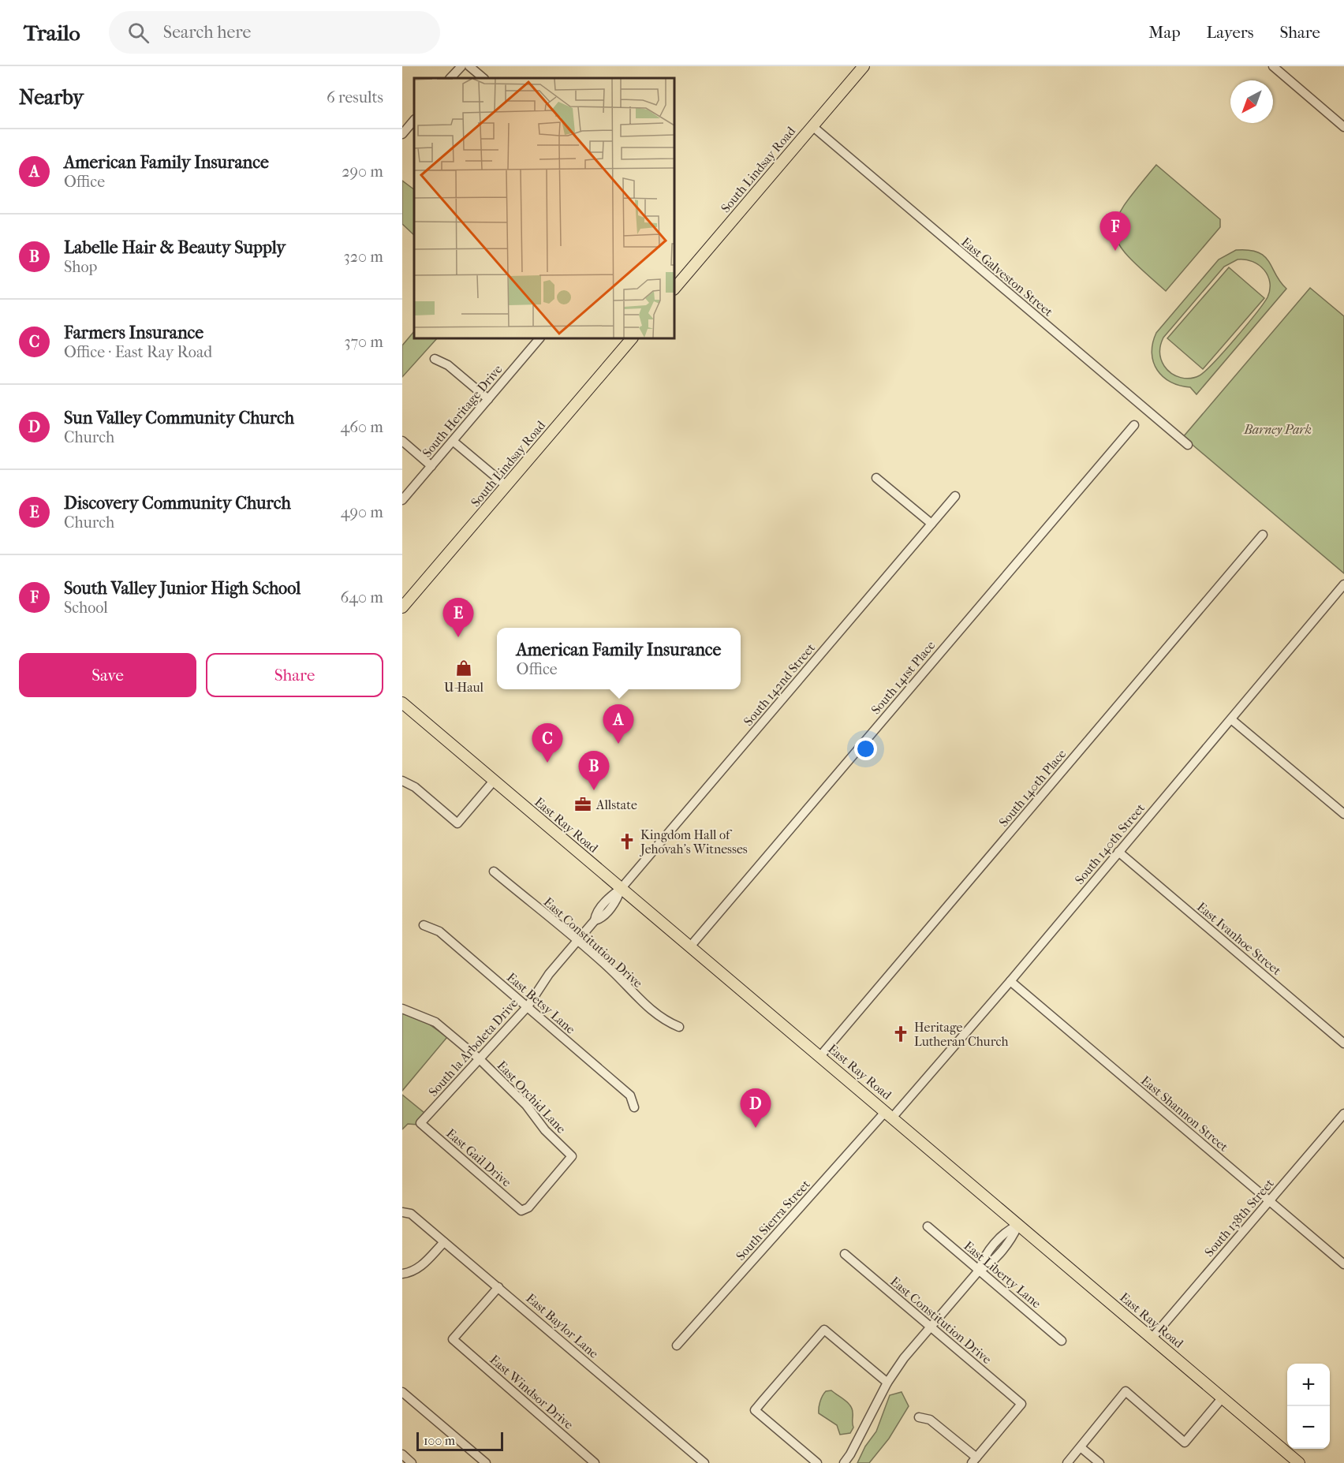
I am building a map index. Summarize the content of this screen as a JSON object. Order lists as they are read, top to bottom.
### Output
{
  "streets": {
    "main road": ["South Lindsay Road", "East Ray Road"],
    "street": [
      "East Galveston Street",
      "South Heritage Drive",
      "South 141st Place",
      "South 142nd Street",
      "South 140th Place",
      "South 140th Street",
      "East Ivanhoe Street",
      "East Constitution Drive",
      "East Betsy Lane",
      "South la Arboleta Drive",
      "East Orchid Lane",
      "East Shannon Street",
      "East Gail Drive",
      "South 138th Street",
      "South Sierra Street",
      "East Liberty Lane",
      "East Baylor Lane",
      "East Windsor Drive"
    ]
  },
  "crossings": [
    ["South Lindsay Road", "East Galveston Street"],
    ["South 141st Place", "East Ray Road"],
    ["South 142nd Street", "East Ray Road"],
    ["South 142nd Street", "South la Arboleta Drive"],
    ["South 140th Place", "East Ray Road"],
    ["East Ray Road", "South 140th Street"],
    ["East Ray Road", "South la Arboleta Drive"],
    ["East Ray Road", "South 138th Street"],
    ["East Ray Road", "South Sierra Street"],
    ["South 140th Street", "East Ivanhoe Street"],
    ["South 140th Street", "East Shannon Street"],
    ["South 140th Street", "South Sierra Street"],
    ["East Constitution Drive", "South la Arboleta Drive"],
    ["East Betsy Lane", "South la Arboleta Drive"],
    ["South la Arboleta Drive", "East Orchid Lane"],
    ["South la Arboleta Drive", "East Gail Drive"],
    ["East Orchid Lane", "East Gail Drive"],
    ["East Shannon Street", "South 138th Street"],
    ["East Baylor Lane", "East Windsor Drive"]
  ],
  "parks": ["Barney Park"],
  "places": {
    "shop": ["U-Haul"],
    "office": ["Allstate"],
    "church": ["Kingdom Hall of Jehovah's Witnesses", "Heritage Lutheran Church"]
  },
  "scale_bar": "100 m",
  "north": "bottom left",
  "page": {
    "header": "Trailo",
    "search": "Search here",
    "nav": ["Map", "Layers", "Share"],
    "heading": ["Nearby", "6 results"],
    "list": [
      {
        "mark": "A",
        "name": "American Family Insurance",
        "note": "Office",
        "value": "290 m"
      },
      {
        "mark": "B",
        "name": "Labelle Hair & Beauty Supply",
        "note": "Shop",
        "value": "320 m"
      },
      {
        "mark": "C",
        "name": "Farmers Insurance",
        "note": "Office · East Ray Road",
        "value": "370 m"
      },
      {
        "mark": "D",
        "name": "Sun Valley Community Church",
        "note": "Church",
        "value": "460 m"
      },
      {
        "mark": "E",
        "name": "Discovery Community Church",
        "note": "Church",
        "value": "490 m"
      },
      {
        "mark": "F",
        "name": "South Valley Junior High School",
        "note": "School",
        "value": "640 m"
      }
    ],
    "pins": [
      "F",
      "E",
      "A",
      "C",
      "B",
      "D"
    ],
    "popup": ["American Family Insurance", "Office"],
    "buttons": ["Save", "Share"],
    "map_buttons": ["+", "−"],
    "scale": "100 m"
  }
}
